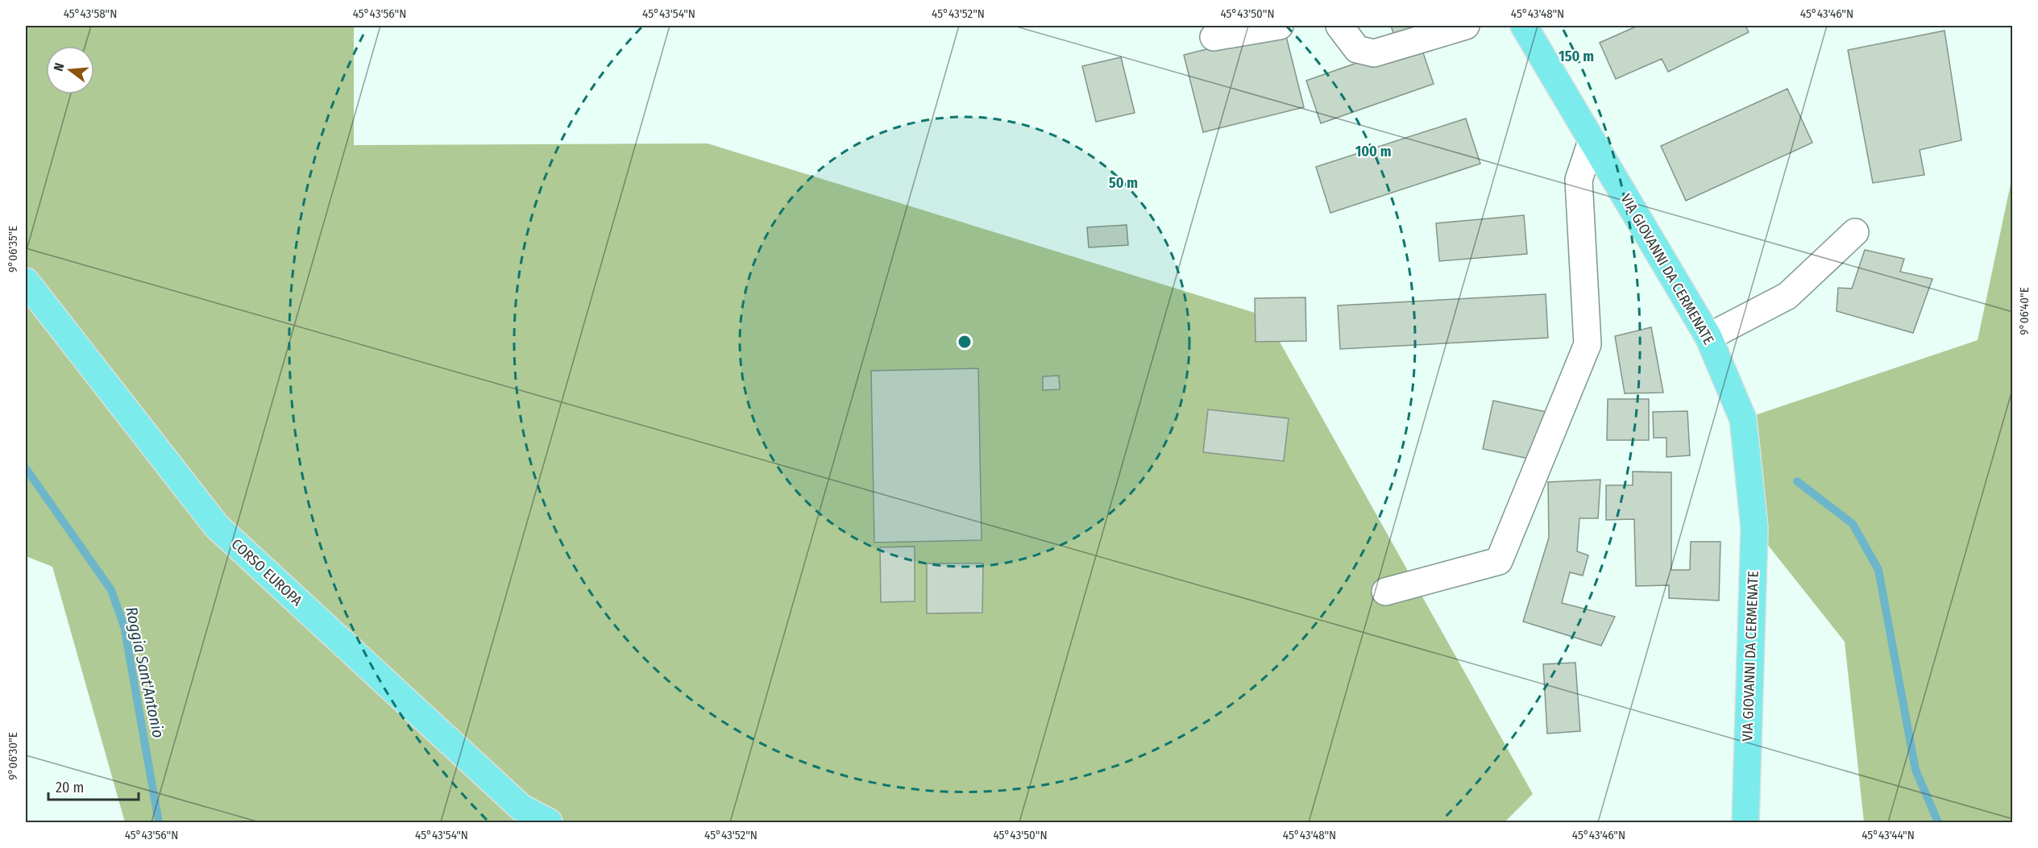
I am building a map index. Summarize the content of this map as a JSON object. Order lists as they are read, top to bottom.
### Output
{
  "streets": {
    "main road": ["VIA GIOVANNI DA CERMENATE", "CORSO EUROPA"]
  },
  "water": ["Roggia Sant'Antonio"],
  "scale_bar": "20 m",
  "north": "left",
  "coordinates": [
    "45°43'58\"N",
    "45°43'56\"N",
    "45°43'54\"N",
    "45°43'52\"N",
    "45°43'50\"N",
    "45°43'48\"N",
    "45°43'46\"N",
    "9°06'35\"E",
    "9°06'40\"E",
    "9°06'30\"E",
    "45°43'44\"N"
  ],
  "rings": ["150 m", "100 m", "50 m"]
}
